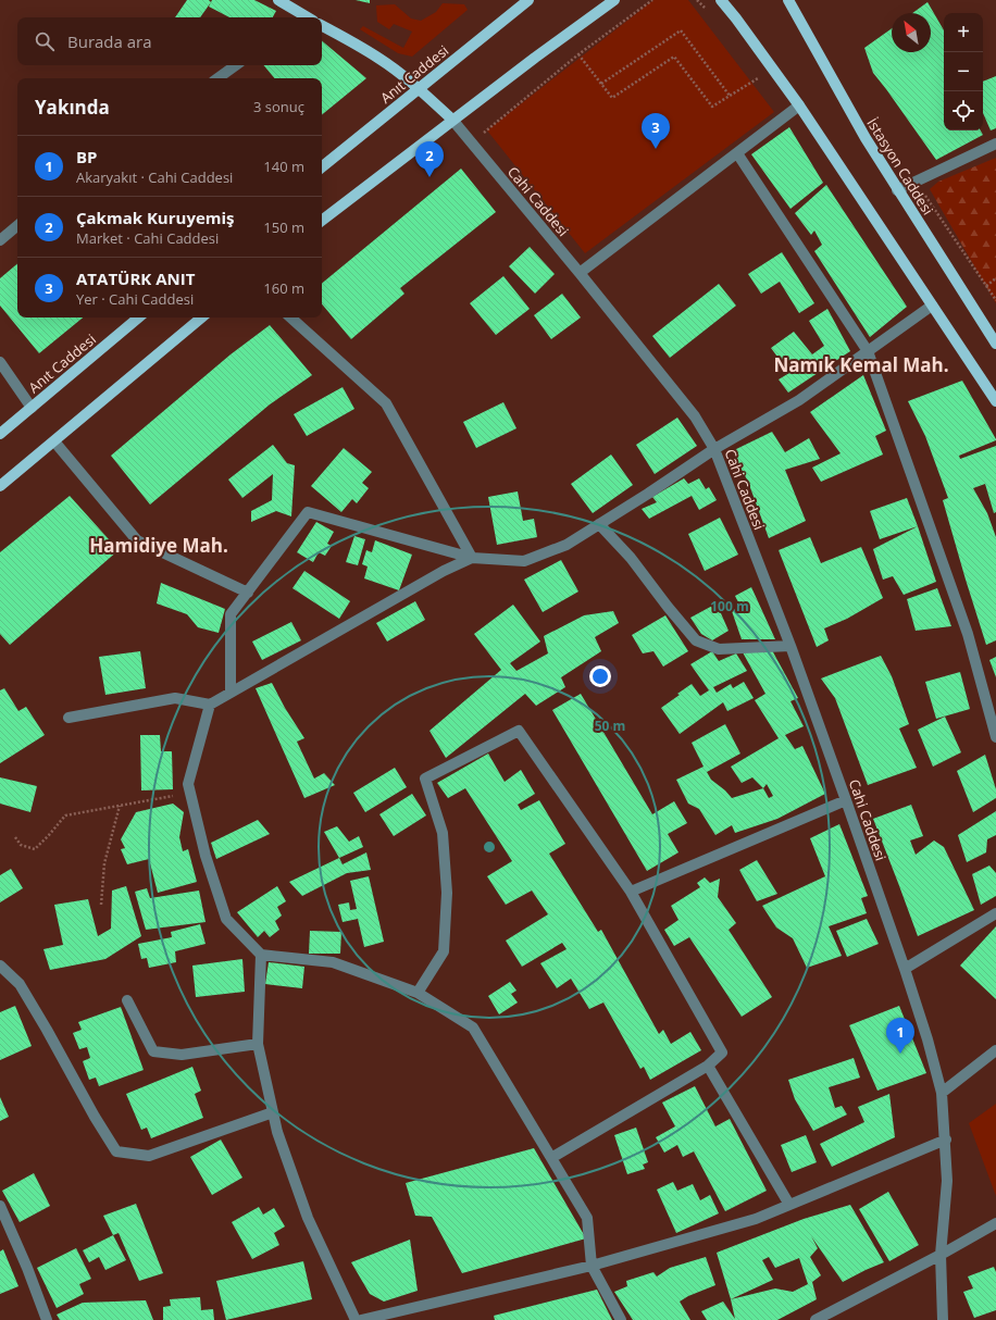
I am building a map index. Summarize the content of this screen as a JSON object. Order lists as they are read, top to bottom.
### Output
{
  "streets": {
    "main road": ["Anıt Caddesi", "İstasyon Caddesi", "Cahi Caddesi"]
  },
  "crossings": [
    ["Anıt Caddesi", "Cahi Caddesi"]
  ],
  "districts": ["Namık Kemal Mah.", "Hamidiye Mah."],
  "north": "top left",
  "page": {
    "map_buttons": ["+", "−"],
    "search": "Burada ara",
    "heading": ["Yakında", "3 sonuç"],
    "pins": ["3", "2", "1"],
    "list": [
      {
        "mark": "1",
        "name": "BP",
        "note": "Akaryakıt · Cahi Caddesi",
        "value": "140 m"
      },
      {
        "mark": "2",
        "name": "Çakmak Kuruyemiş",
        "note": "Market · Cahi Caddesi",
        "value": "150 m"
      },
      {
        "mark": "3",
        "name": "ATATÜRK ANIT",
        "note": "Yer · Cahi Caddesi",
        "value": "160 m"
      }
    ]
  },
  "rings": ["100 m", "50 m"]
}
